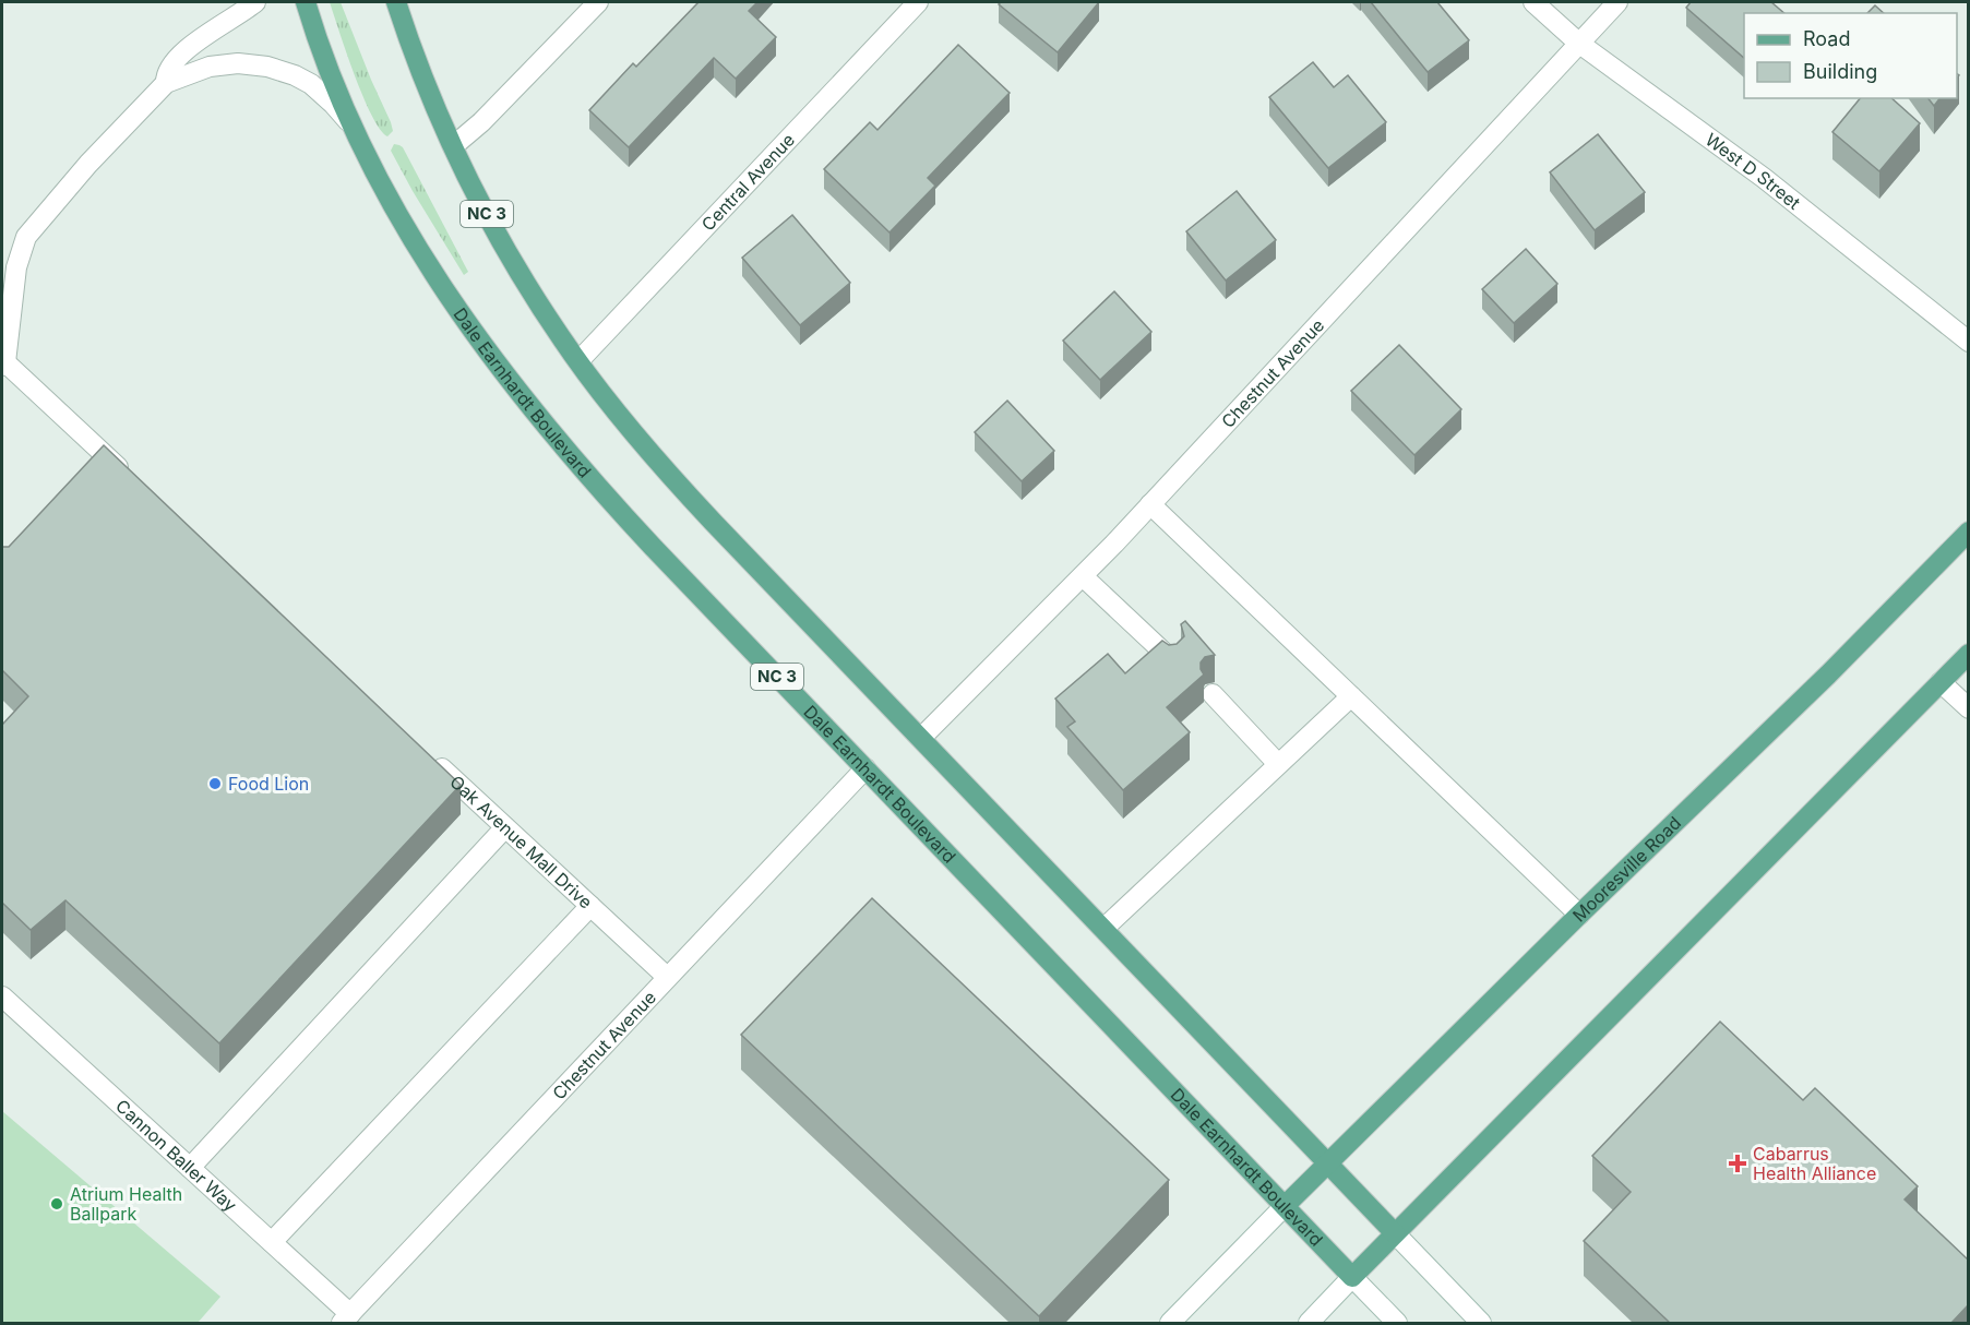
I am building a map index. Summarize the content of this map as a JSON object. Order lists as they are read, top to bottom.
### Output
{
  "streets": {
    "main road": ["NC 3", "Dale Earnhardt Boulevard", "Mooresville Road"],
    "street": [
      "West D Street",
      "Central Avenue",
      "Chestnut Avenue",
      "Oak Avenue Mall Drive",
      "Cannon Baller Way"
    ]
  },
  "crossings": [
    ["West D Street", "Chestnut Avenue"],
    ["Central Avenue", "NC 3"],
    ["NC 3", "Chestnut Avenue"],
    ["NC 3", "Mooresville Road"],
    ["Chestnut Avenue", "Dale Earnhardt Boulevard"],
    ["Chestnut Avenue", "Oak Avenue Mall Drive"],
    ["Chestnut Avenue", "Cannon Baller Way"],
    ["Dale Earnhardt Boulevard", "Mooresville Road"]
  ],
  "places": {
    "other": ["Food Lion", "Atrium Health Ballpark"],
    "health": ["Cabarrus Health Alliance"]
  },
  "legend": ["Road", "Building"]
}
